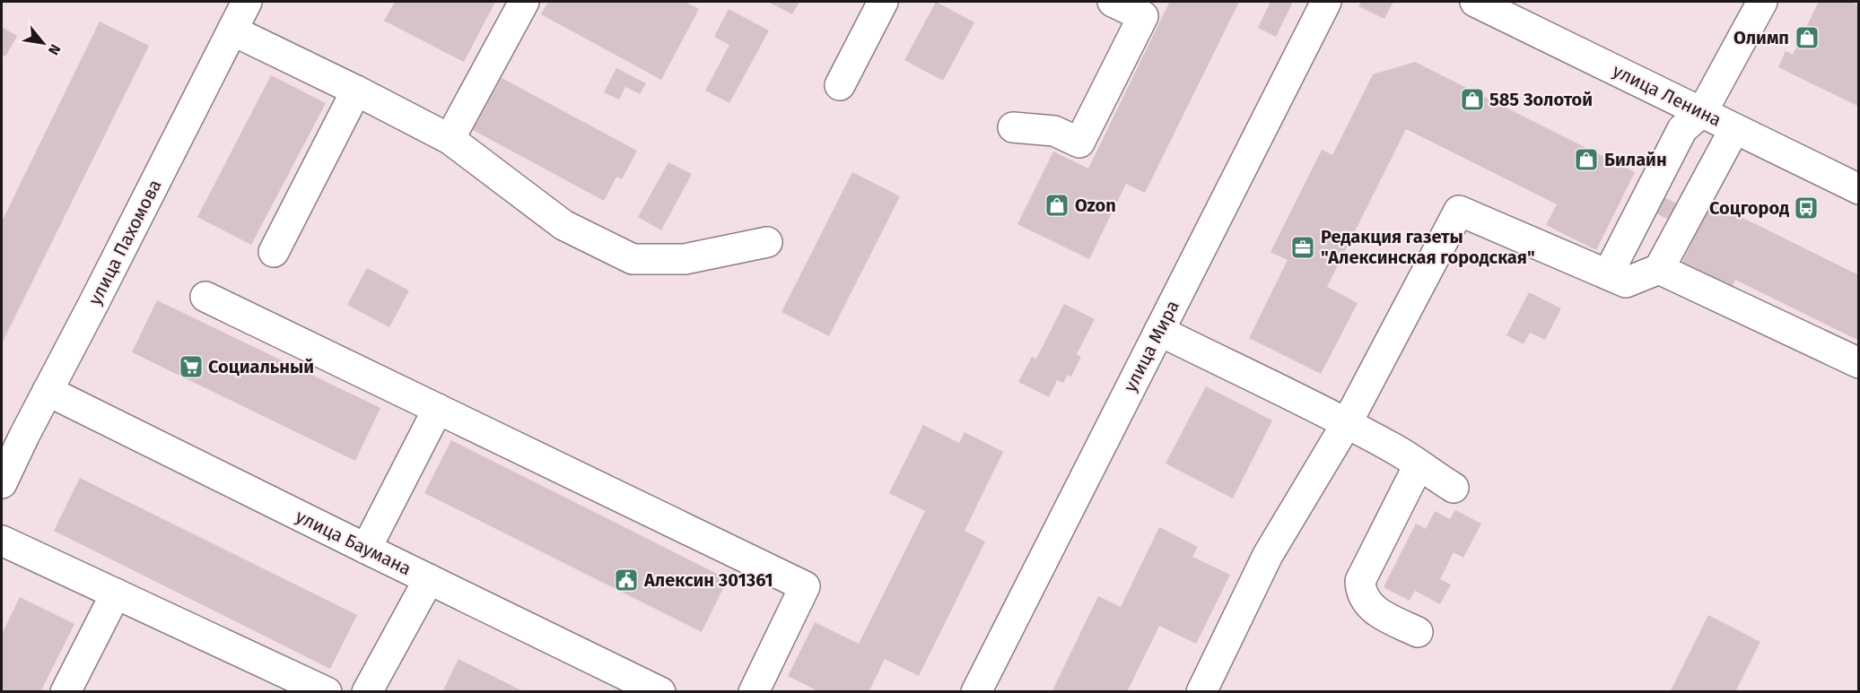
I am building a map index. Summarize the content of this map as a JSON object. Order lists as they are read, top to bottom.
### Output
{
  "streets": {
    "street": [
      "улица Ленина",
      "улица Пахомова",
      "улица Мира",
      "улица Баумана"
    ]
  },
  "crossings": [
    ["улица Пахомова", "улица Баумана"]
  ],
  "places": {
    "shop": [
      "Олимп",
      "585 Золотой",
      "Билайн",
      "Ozon"
    ],
    "bus stop": ["Соцгород"],
    "office": ["Редакция газеты \"Алексинская городская\""],
    "supermarket": ["Социальный"],
    "public building": ["Алексин 301361"]
  },
  "north": "bottom right"
}
